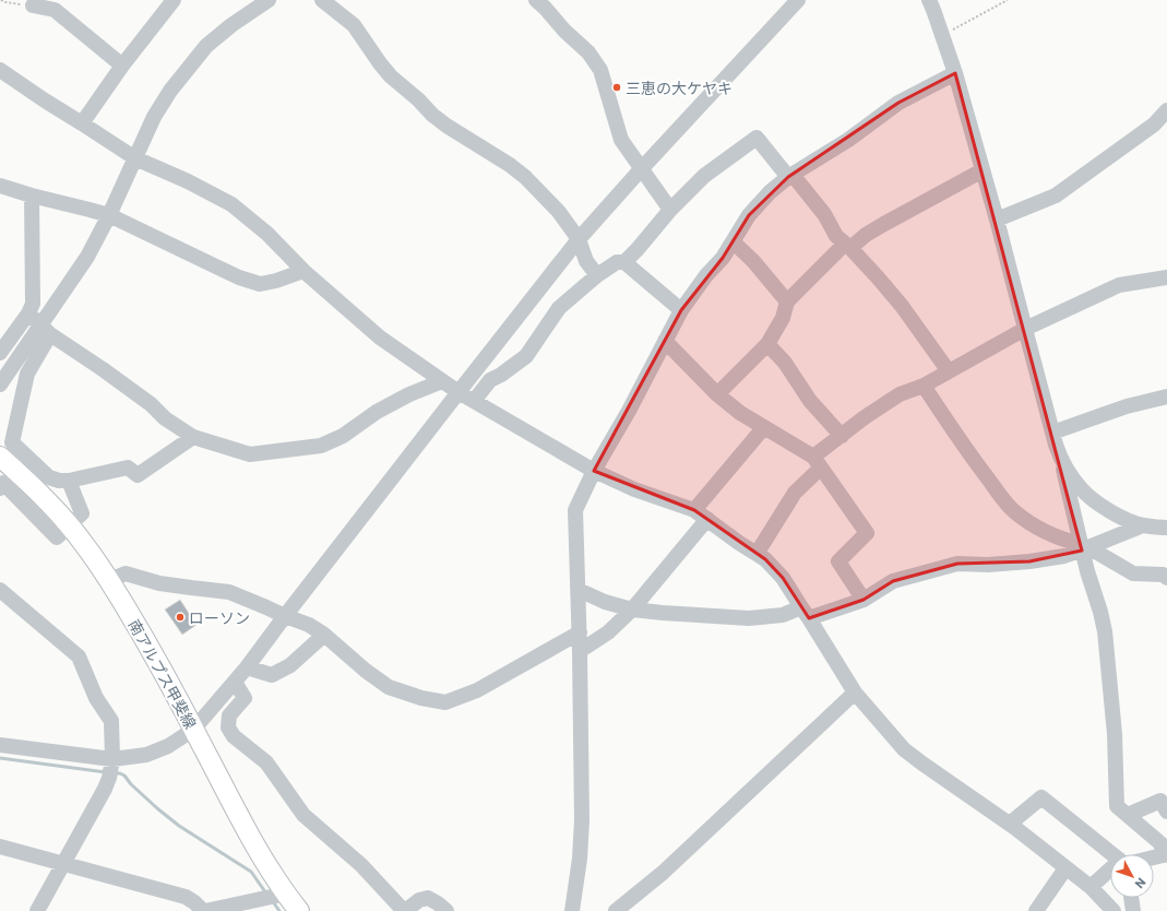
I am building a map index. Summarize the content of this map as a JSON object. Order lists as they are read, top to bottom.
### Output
{
  "streets": {
    "main road": ["南アルプス甲斐線"]
  },
  "places": ["三恵の大ケヤキ", "ローソン"],
  "north": "bottom right"
}
